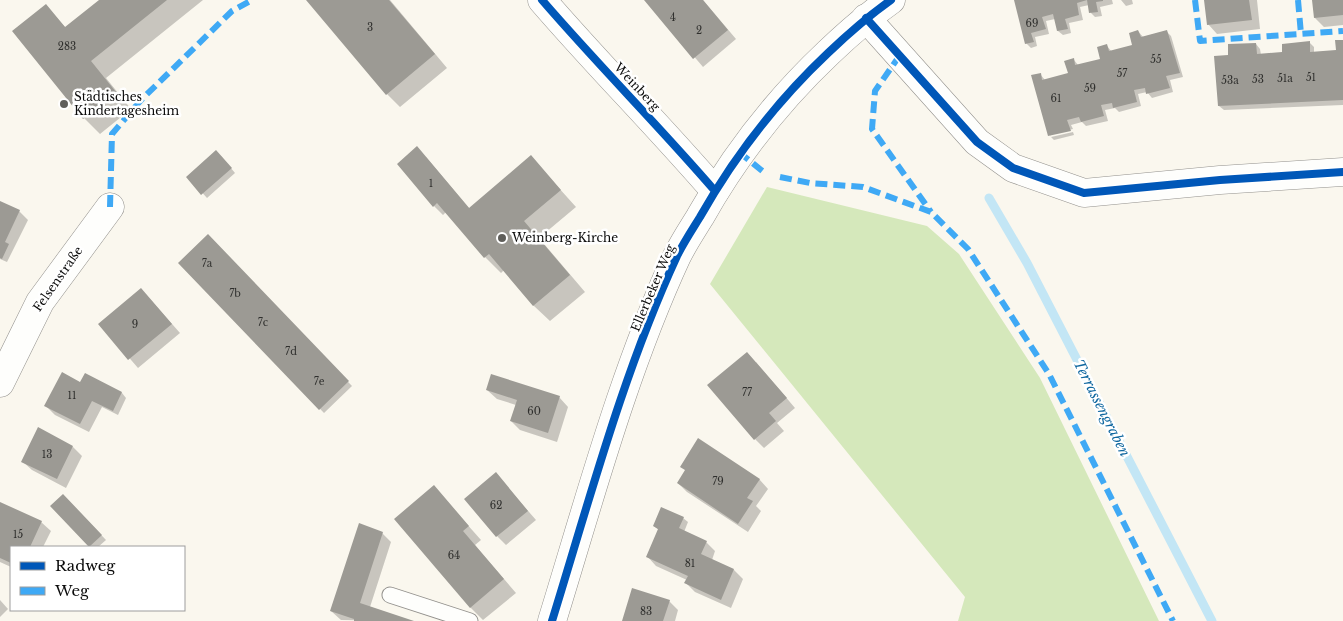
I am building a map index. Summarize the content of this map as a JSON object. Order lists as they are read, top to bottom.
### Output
{
  "streets": {
    "street": ["Weinberg", "Felsenstraße", "Ellerbeker Weg"]
  },
  "crossings": [
    ["Weinberg", "Ellerbeker Weg"]
  ],
  "water": ["Terrassengraben"],
  "places": ["Städtisches Kindertagesheim", "Weinberg-Kirche"],
  "house_numbers": [
    "4",
    "69",
    "3",
    "2",
    "283",
    "55",
    "57",
    "51",
    "51a",
    "53",
    "53a",
    "59",
    "61",
    "1",
    "7a",
    "7b",
    "7c",
    "9",
    "7d",
    "7e",
    "77",
    "11",
    "60",
    "13",
    "79",
    "62",
    "15",
    "64",
    "81",
    "83"
  ],
  "legend": ["Radweg", "Weg"]
}
